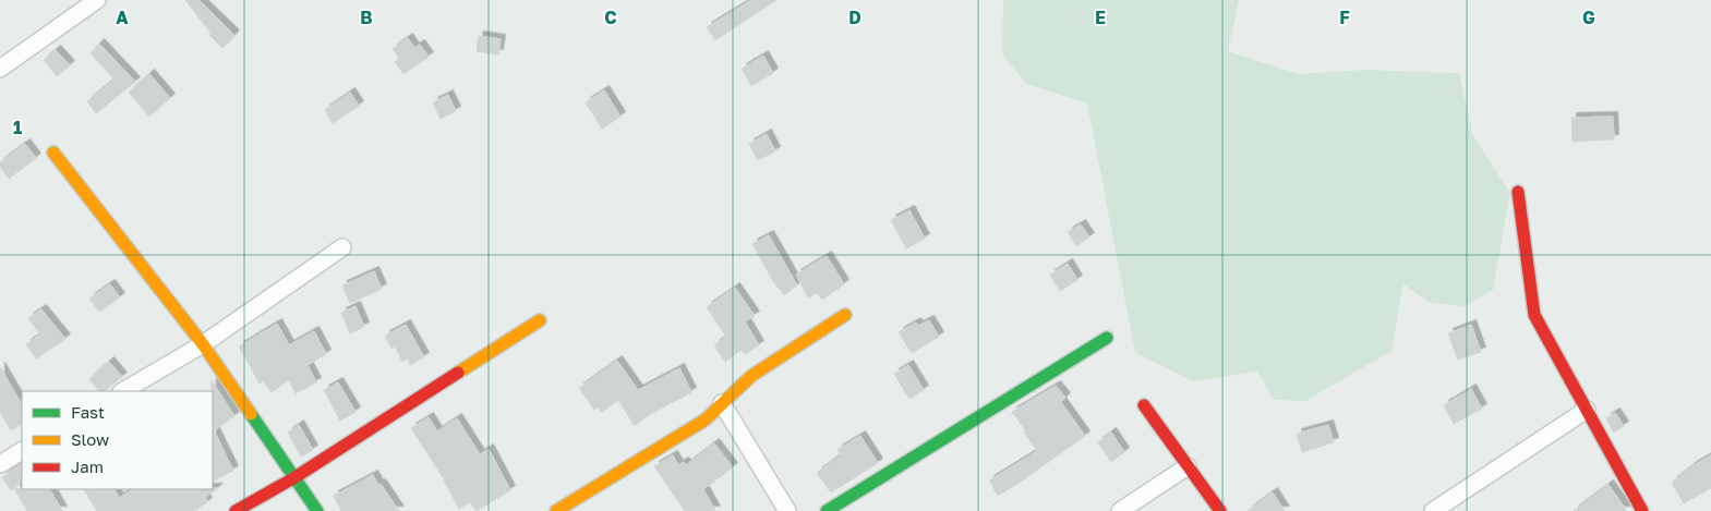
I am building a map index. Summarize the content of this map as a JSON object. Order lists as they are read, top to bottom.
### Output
{
  "legend": ["Fast", "Slow", "Jam"],
  "grid": {
    "columns": [
      "A",
      "B",
      "C",
      "D",
      "E",
      "F",
      "G"
    ],
    "rows": ["1"]
  }
}
